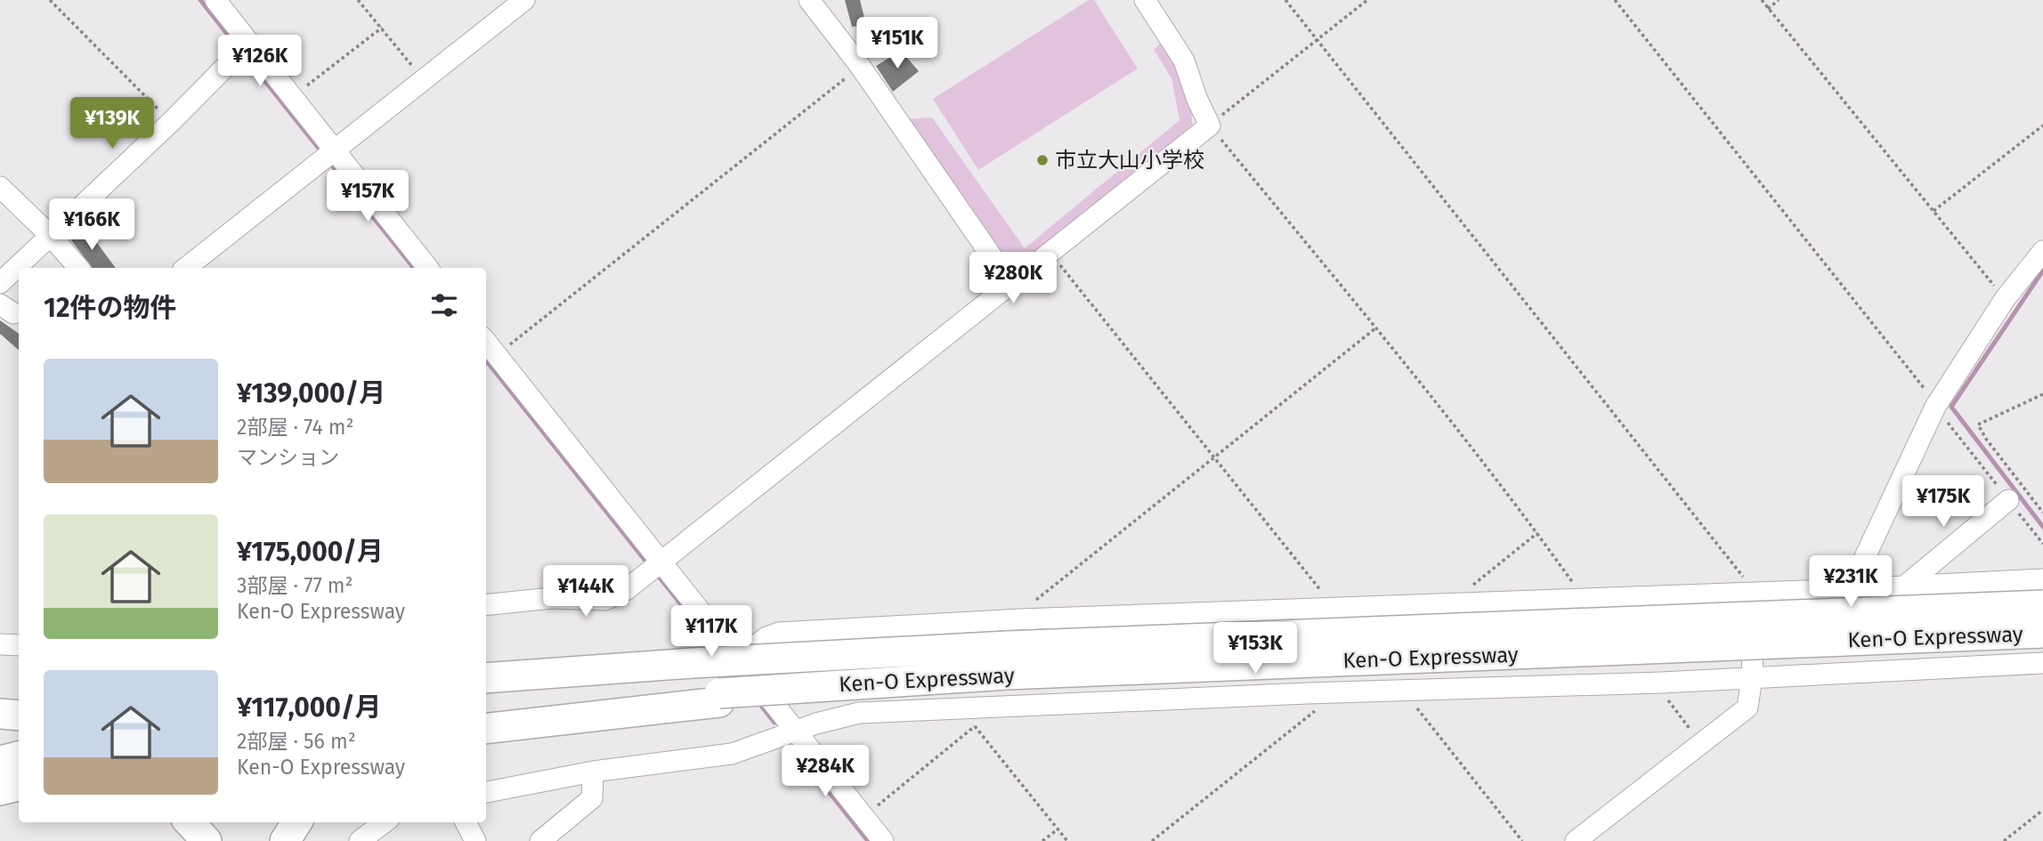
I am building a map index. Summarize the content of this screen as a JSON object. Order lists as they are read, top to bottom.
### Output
{
  "streets": {
    "highway": ["Ken-O Expressway"]
  },
  "places": ["市立大山小学校"],
  "page": {
    "price": [
      "¥151K",
      "¥126K",
      "¥139K",
      "¥157K",
      "¥166K",
      "¥280K",
      "¥175K",
      "¥231K",
      "¥144K",
      "¥117K",
      "¥153K",
      "¥284K"
    ],
    "heading": "12件の物件",
    "list": [
      {
        "name": "¥139,000/月",
        "note": "2部屋 · 74 m² · マンション"
      },
      {
        "name": "¥175,000/月",
        "note": "3部屋 · 77 m² · Ken-O Expressway"
      },
      {
        "name": "¥117,000/月",
        "note": "2部屋 · 56 m² · Ken-O Expressway"
      }
    ]
  }
}
